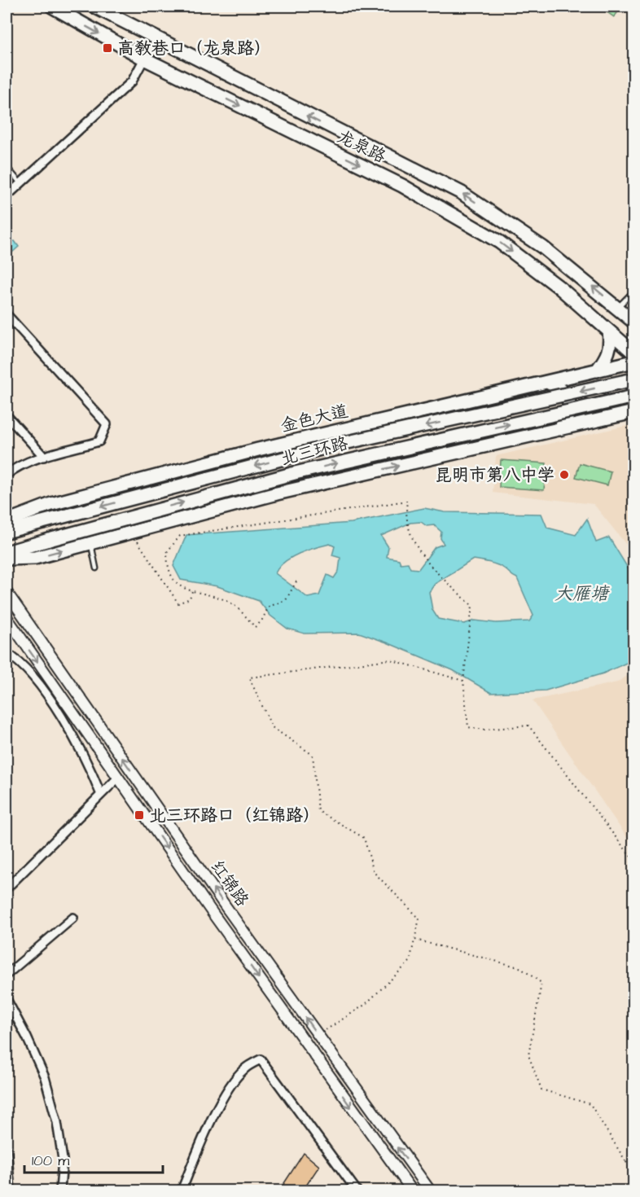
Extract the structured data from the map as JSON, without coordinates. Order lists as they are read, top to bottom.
{
  "streets": {
    "main road": ["龙泉路", "金色大道", "北三环路"],
    "street": ["红锦路"]
  },
  "water": ["大雁塘"],
  "places": {
    "transit": ["高教巷口（龙泉路）", "北三环路口（红锦路）"],
    "other": ["昆明市第八中学"]
  },
  "scale_bar": "100 m"
}
